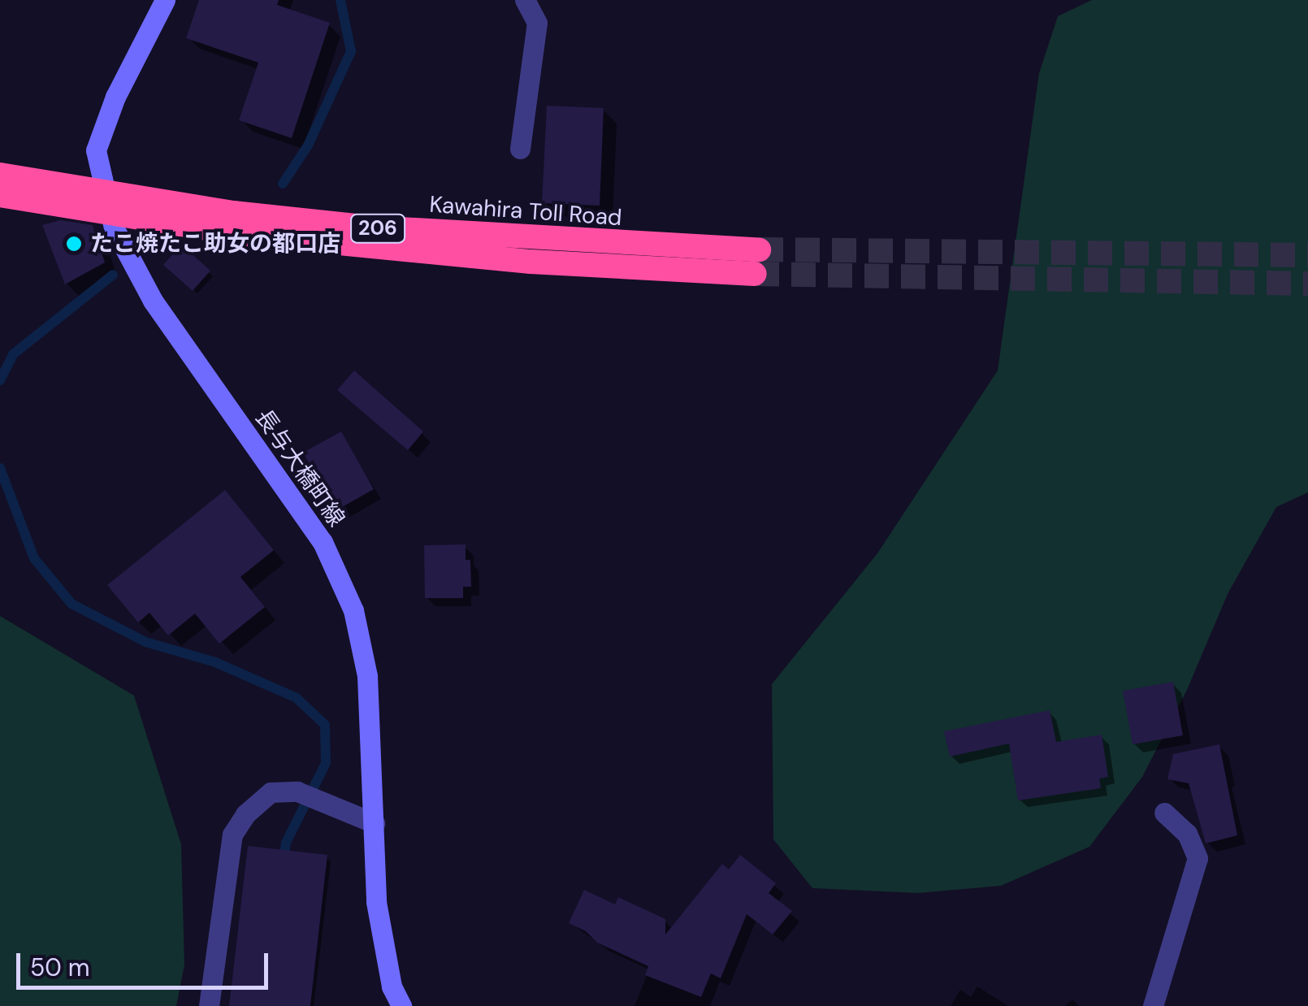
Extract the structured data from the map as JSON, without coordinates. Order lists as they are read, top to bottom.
{
  "streets": {
    "highway": ["Kawahira Toll Road", "206"],
    "main road": ["長与大橋町線"]
  },
  "places": ["たこ焼たこ助女の都口店"],
  "scale_bar": "50 m"
}
